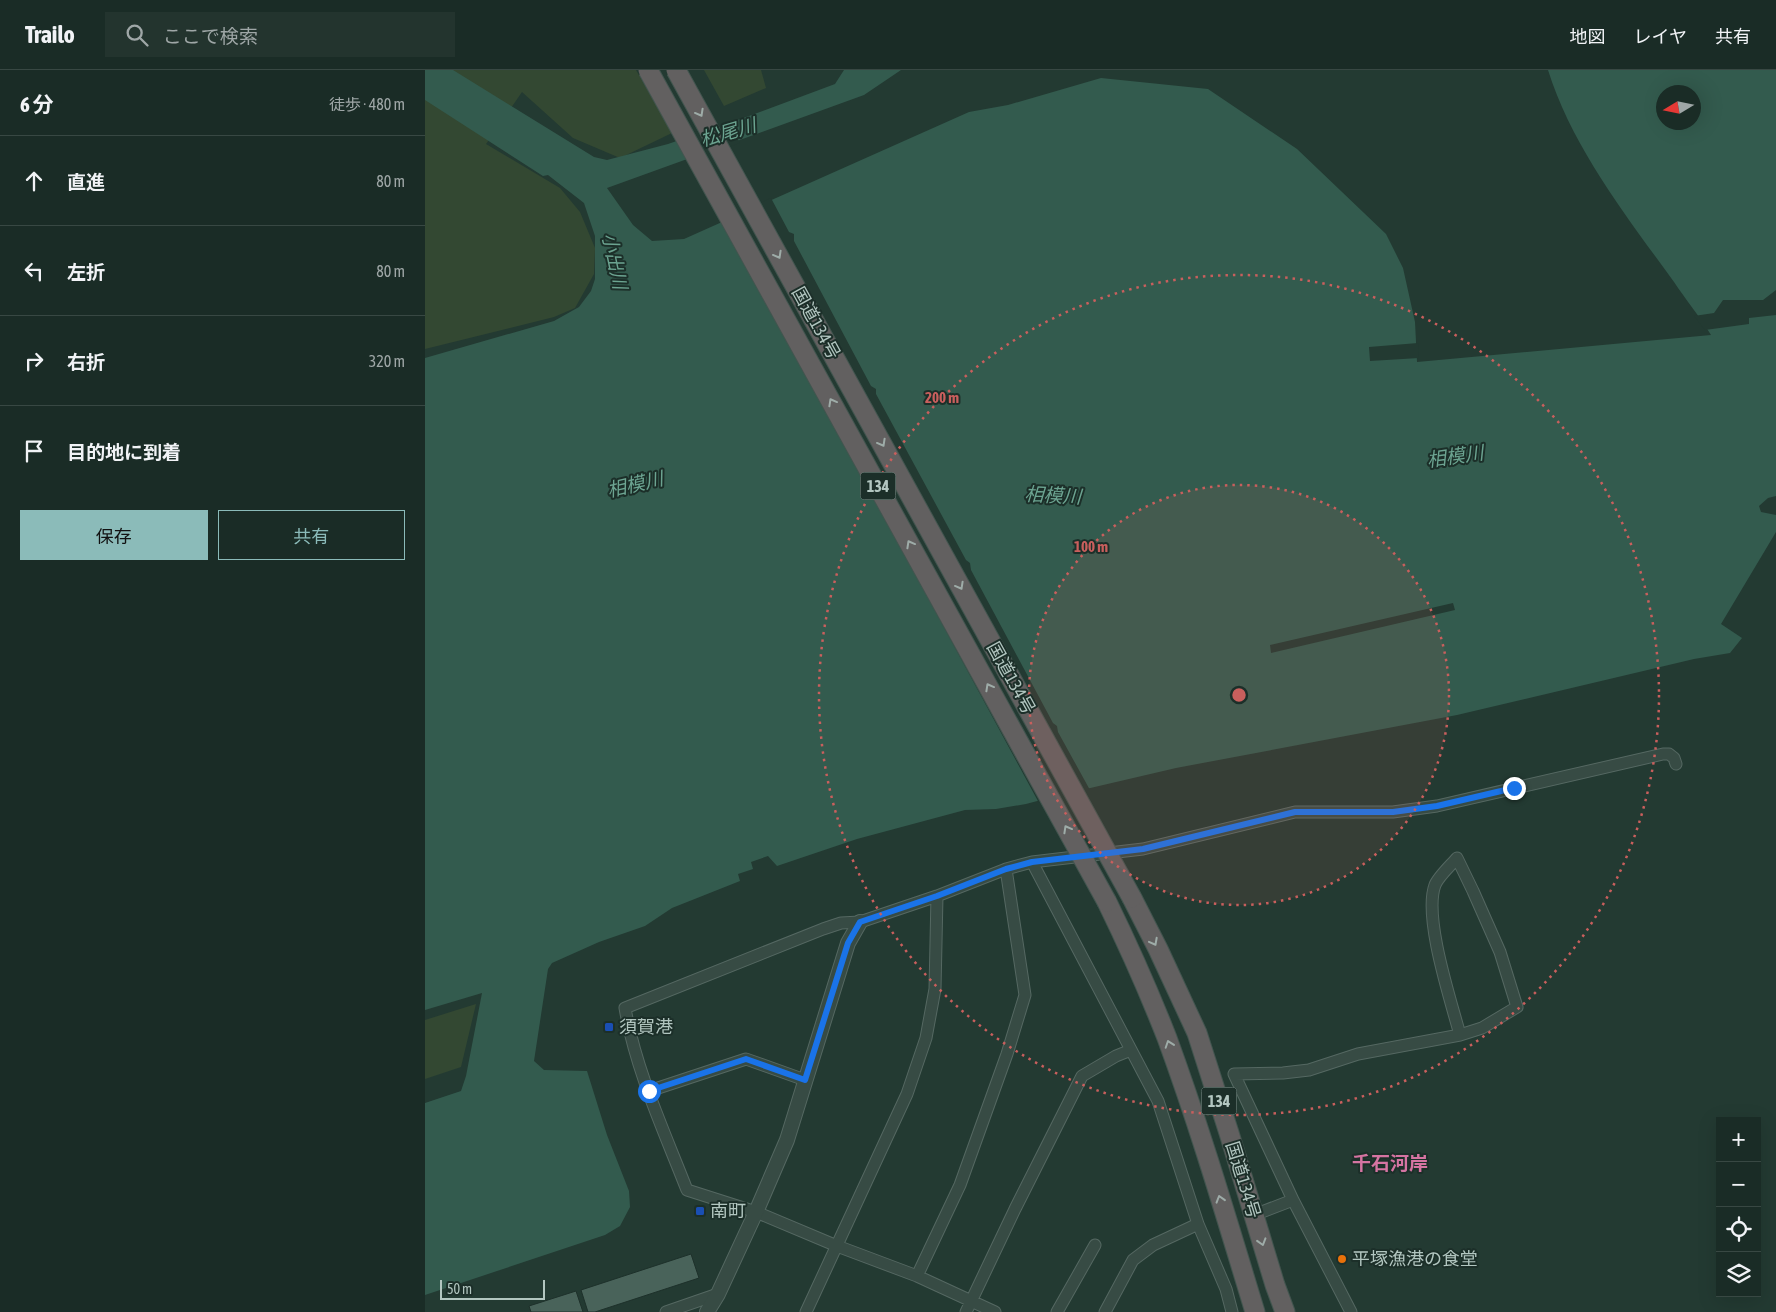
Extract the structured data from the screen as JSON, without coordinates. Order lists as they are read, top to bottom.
{
  "streets": {
    "highway": ["国道134号", "134"]
  },
  "districts": ["千石河岸"],
  "water": ["松尾川", "小出川", "相模川"],
  "places": {
    "transit": ["須賀港", "南町"],
    "other": ["平塚漁港の食堂"]
  },
  "scale_bar": "50 m",
  "north": "left",
  "page": {
    "header": "Trailo",
    "search": "ここで検索",
    "nav": ["地図", "レイヤ", "共有"],
    "heading": ["6 分", "徒歩 · 480 m"],
    "list": [
      ["直進", "80 m"],
      ["左折", "80 m"],
      ["右折", "320 m"],
      "目的地に到着"
    ],
    "buttons": ["保存", "共有"],
    "map_buttons": ["+", "−"],
    "scale": "50 m"
  },
  "rings": ["200 m", "100 m"]
}
